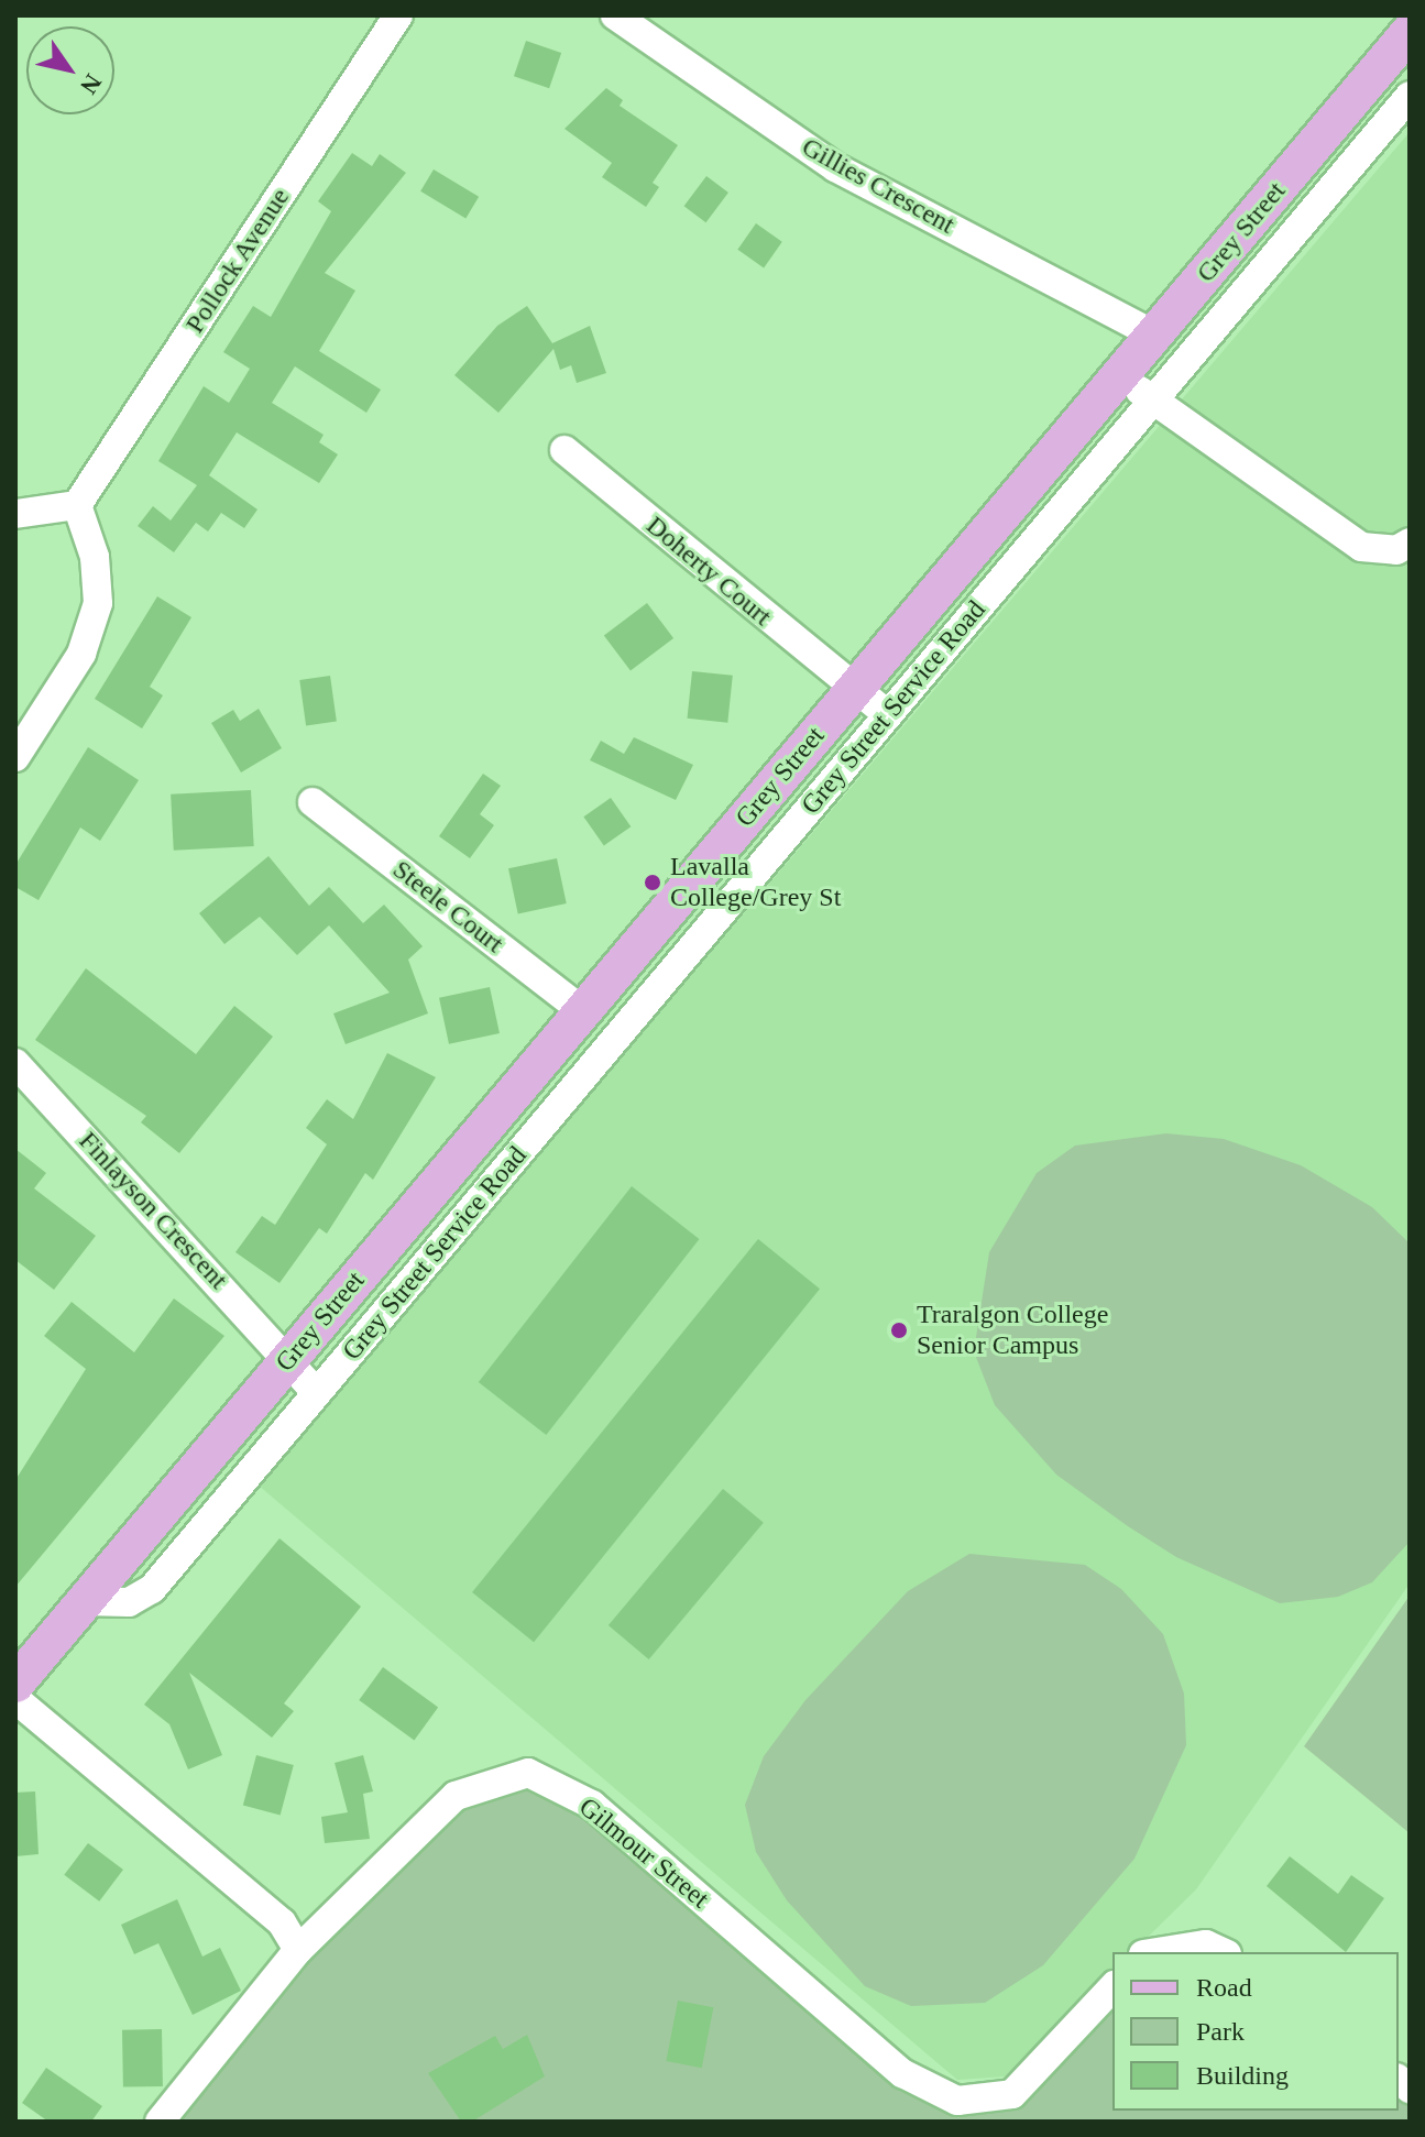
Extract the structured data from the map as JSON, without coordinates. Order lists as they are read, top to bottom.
{
  "streets": {
    "main road": ["Grey Street"],
    "street": [
      "Gillies Crescent",
      "Pollock Avenue",
      "Doherty Court",
      "Grey Street Service Road",
      "Steele Court",
      "Finlayson Crescent",
      "Gilmour Street"
    ]
  },
  "crossings": [
    ["Gillies Crescent", "Grey Street"],
    ["Grey Street", "Doherty Court"],
    ["Grey Street", "Grey Street Service Road"],
    ["Grey Street", "Steele Court"],
    ["Grey Street", "Finlayson Crescent"],
    ["Doherty Court", "Grey Street Service Road"],
    ["Grey Street Service Road", "Finlayson Crescent"]
  ],
  "places": ["Lavalla College/Grey St", "Traralgon College Senior Campus"],
  "legend": ["Road", "Park", "Building"],
  "north": "bottom right"
}
